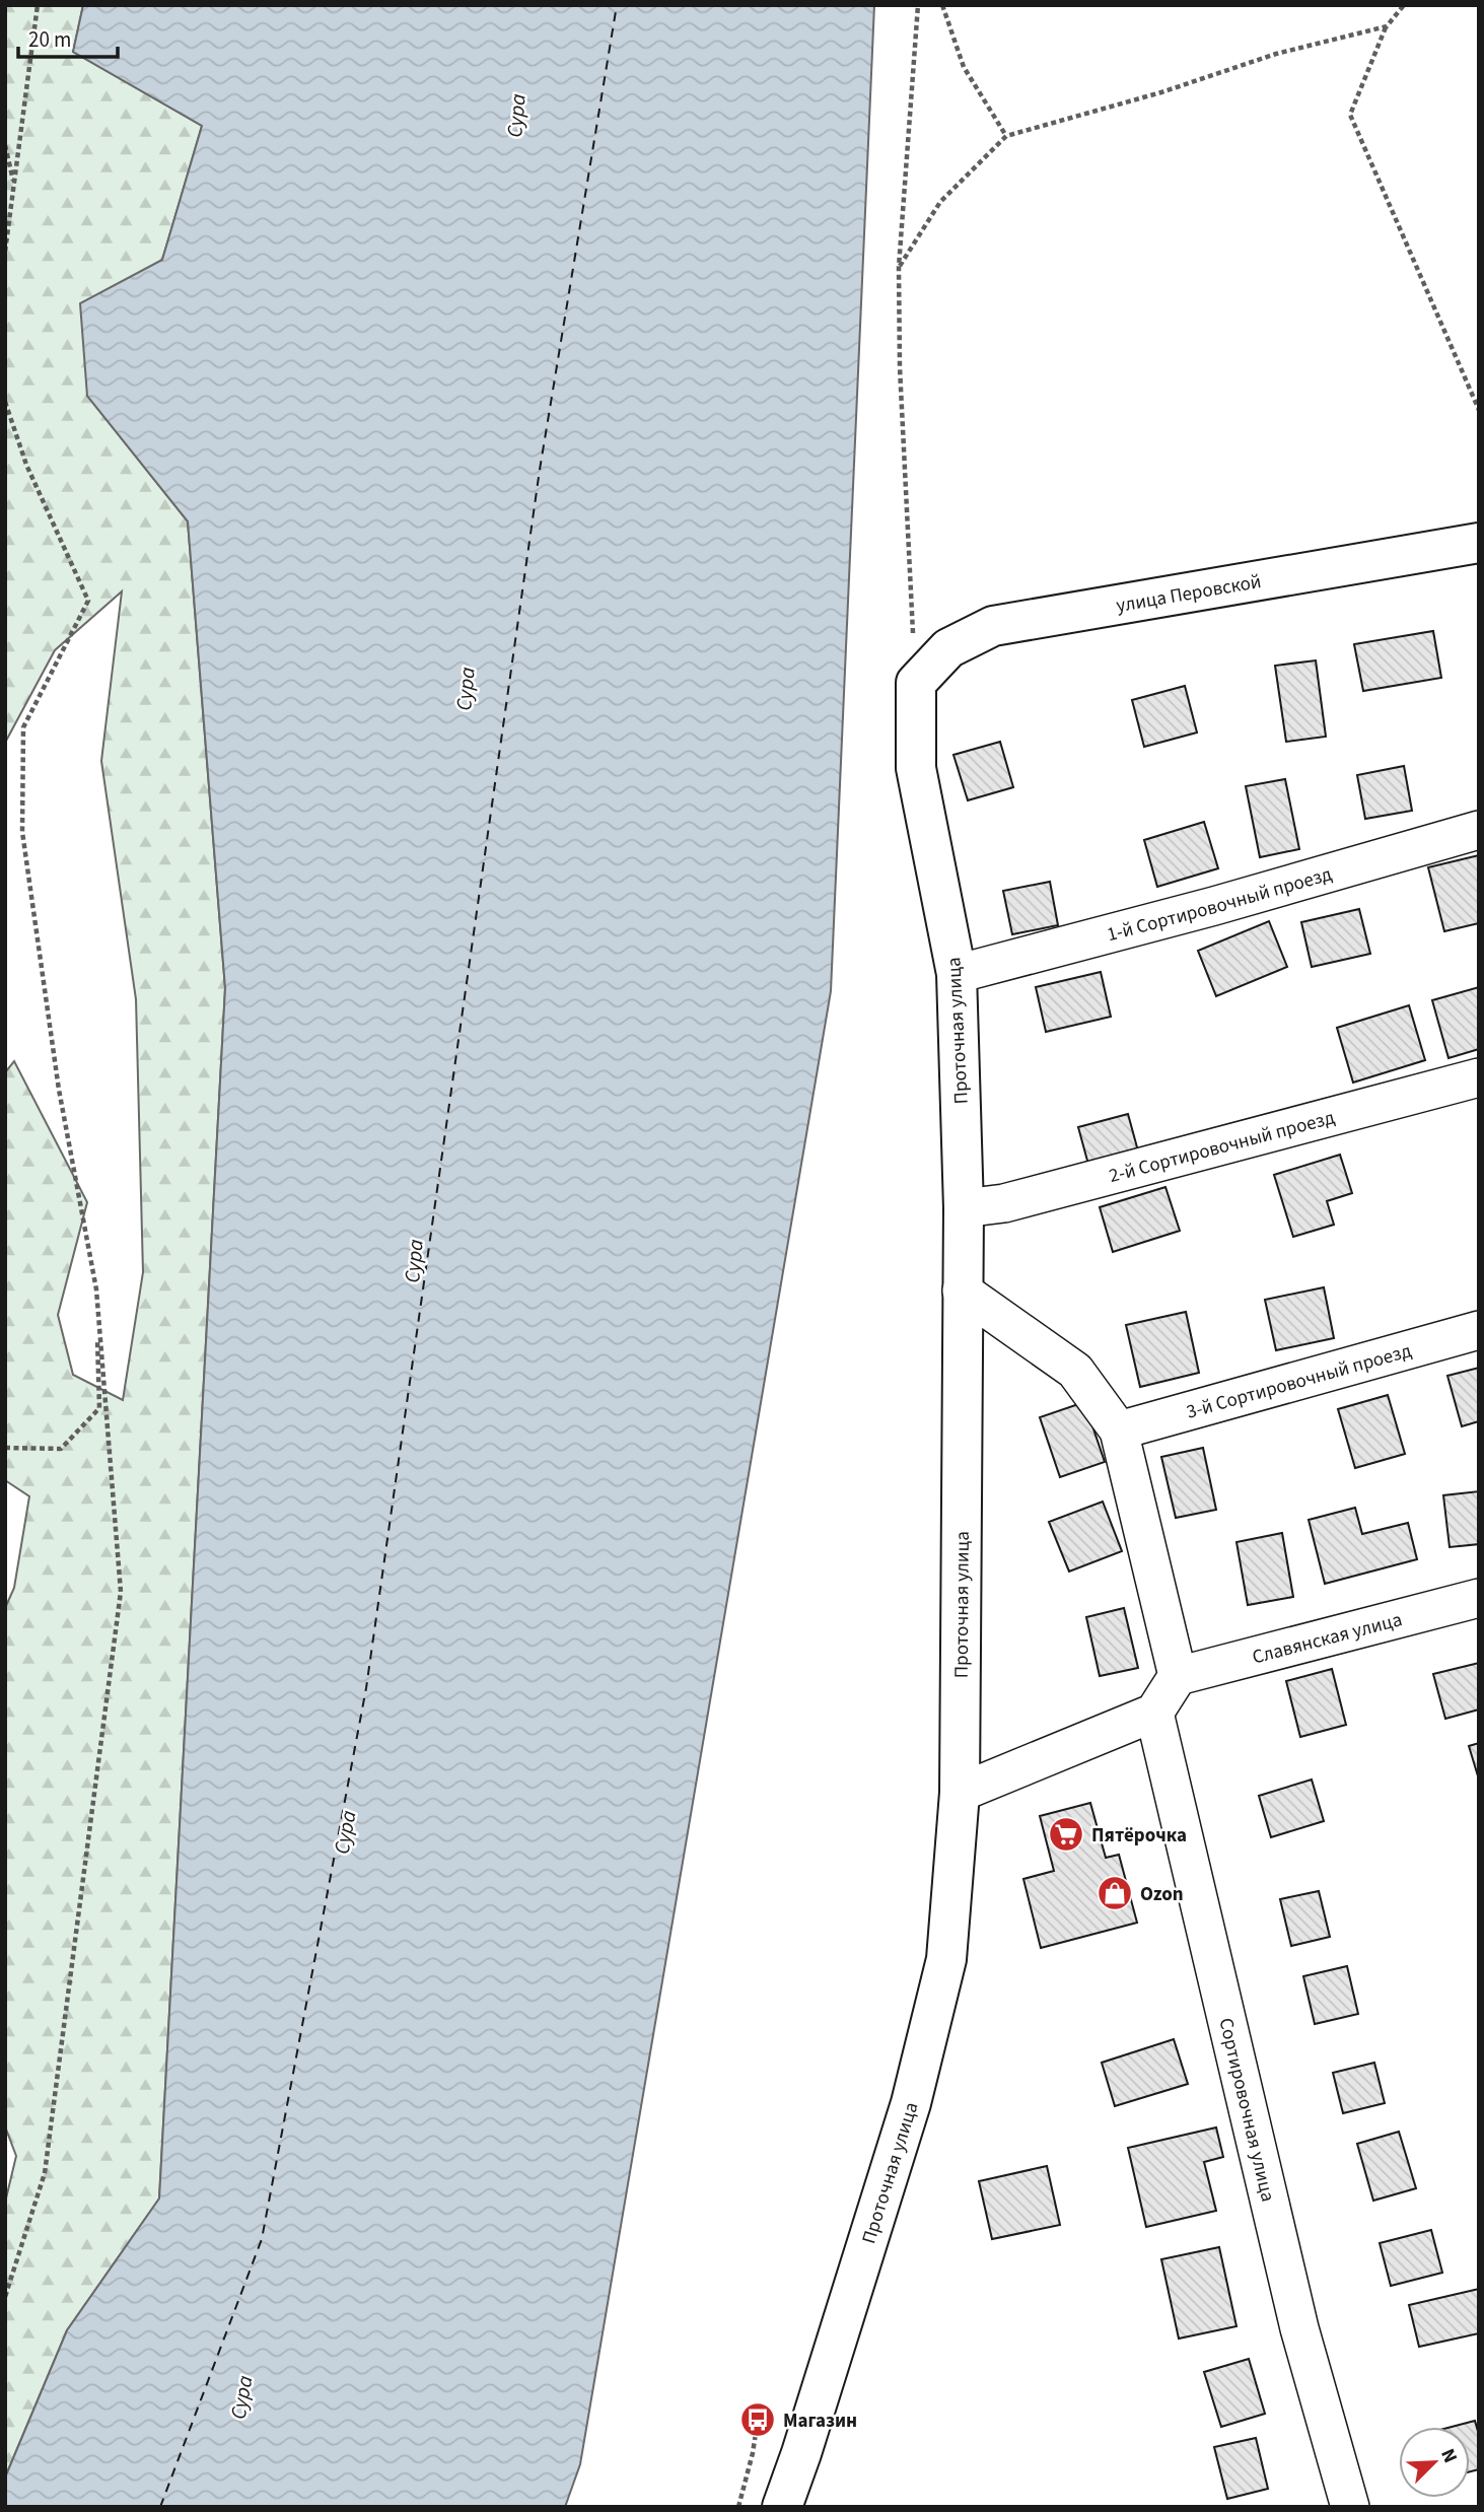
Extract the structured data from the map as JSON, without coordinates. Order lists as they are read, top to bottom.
{
  "streets": {
    "main road": ["улица Перовской", "Проточная улица"],
    "street": [
      "1-й Сортировочный проезд",
      "2-й Сортировочный проезд",
      "3-й Сортировочный проезд",
      "Славянская улица",
      "Сортировочная улица"
    ]
  },
  "crossings": [
    ["улица Перовской", "Проточная улица"],
    ["1-й Сортировочный проезд", "Проточная улица"],
    ["Проточная улица", "2-й Сортировочный проезд"]
  ],
  "water": ["Сура"],
  "places": {
    "supermarket": ["Пятёрочка"],
    "shop": ["Ozon"],
    "bus stop": ["Магазин"]
  },
  "scale_bar": "20 m",
  "north": "top right"
}
